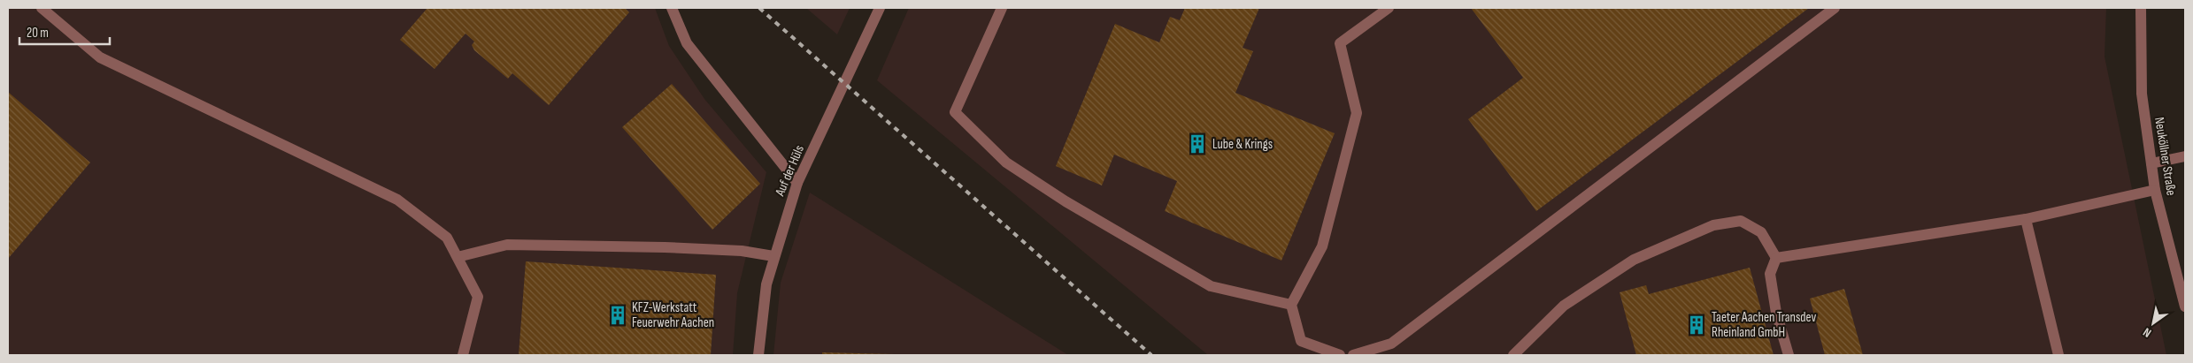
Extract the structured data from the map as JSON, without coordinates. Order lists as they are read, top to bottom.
{
  "streets": {
    "street": ["Neuköllner Straße", "Auf der Hüls"]
  },
  "places": {
    "building": ["Lube & Krings", "KFZ-Werkstatt Feuerwehr Aachen", "Taeter Aachen Transdev Rheinland GmbH"]
  },
  "scale_bar": "20 m",
  "north": "bottom left"
}
